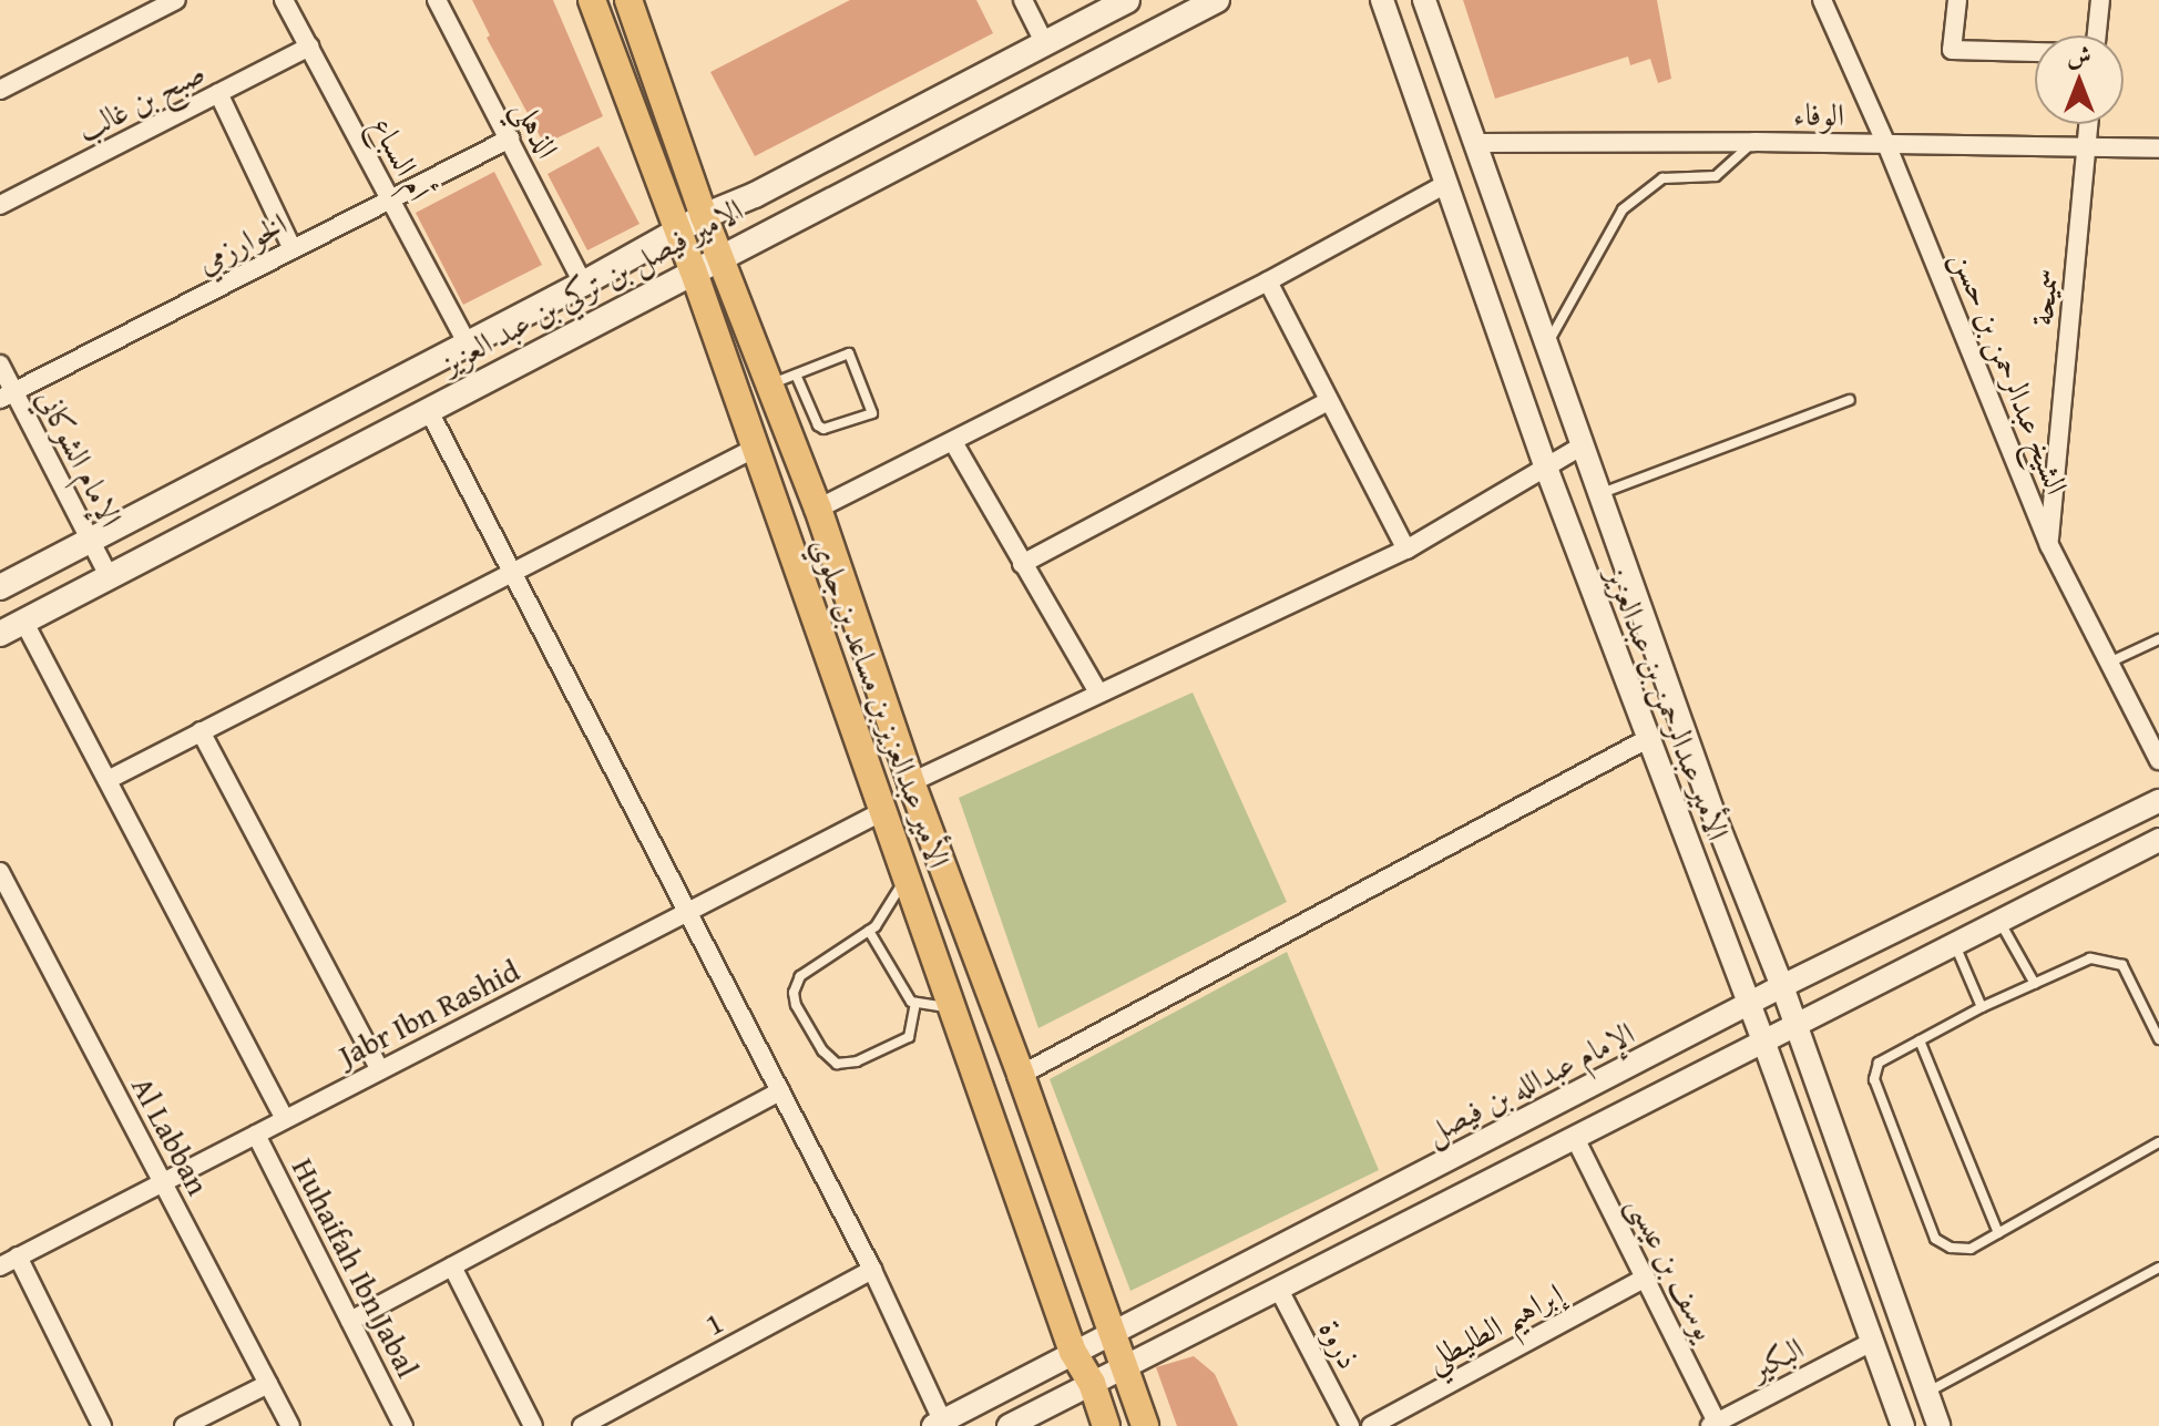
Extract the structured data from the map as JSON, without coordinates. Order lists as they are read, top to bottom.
{
  "streets": {
    "main road": ["الامير فيصل بن تركي بن عبد العزيز", "الأمير عبدالعزيز بن مساعد بن جلوي"],
    "street": [
      "صبح بن غالب",
      "الوفاء",
      "الذهلي",
      "أم السباع",
      "الخوارزمي",
      "سميحة",
      "الشيخ عبدالرحمن بن حسن",
      "الإمام الشوكاني",
      "الأمير عبدالرحمن بن عبدالعزيز",
      "Jabr Ibn Rashid",
      "الإمام عبدالله بن فيصل",
      "Al Labban",
      "Huhaifah Ibn Jabal",
      "يوسف بن عيسى",
      "1",
      "إبراهيم الطليطلي",
      "ذروة",
      "البكير"
    ]
  },
  "crossings": [
    ["صبح بن غالب", "أم السباع"],
    ["الوفاء", "سميحة"],
    ["الوفاء", "الشيخ عبدالرحمن بن حسن"],
    ["الوفاء", "الأمير عبدالرحمن بن عبدالعزيز"],
    ["الذهلي", "الخوارزمي"],
    ["الذهلي", "الامير فيصل بن تركي بن عبد العزيز"],
    ["أم السباع", "الخوارزمي"],
    ["أم السباع", "الامير فيصل بن تركي بن عبد العزيز"],
    ["الخوارزمي", "الإمام الشوكاني"],
    ["الامير فيصل بن تركي بن عبد العزيز", "الإمام الشوكاني"],
    ["الامير فيصل بن تركي بن عبد العزيز", "الأمير عبدالعزيز بن مساعد بن جلوي"],
    ["سميحة", "الشيخ عبدالرحمن بن حسن"],
    ["الأمير عبدالعزيز بن مساعد بن جلوي", "Jabr Ibn Rashid"],
    ["الأمير عبدالعزيز بن مساعد بن جلوي", "الإمام عبدالله بن فيصل"],
    ["الأمير عبدالرحمن بن عبدالعزيز", "الإمام عبدالله بن فيصل"],
    ["الأمير عبدالرحمن بن عبدالعزيز", "البكير"],
    ["Jabr Ibn Rashid", "Al Labban"],
    ["Jabr Ibn Rashid", "Huhaifah Ibn Jabal"],
    ["يوسف بن عيسى", "إبراهيم الطليطلي"],
    ["يوسف بن عيسى", "البكير"]
  ],
  "north": "top"
}
